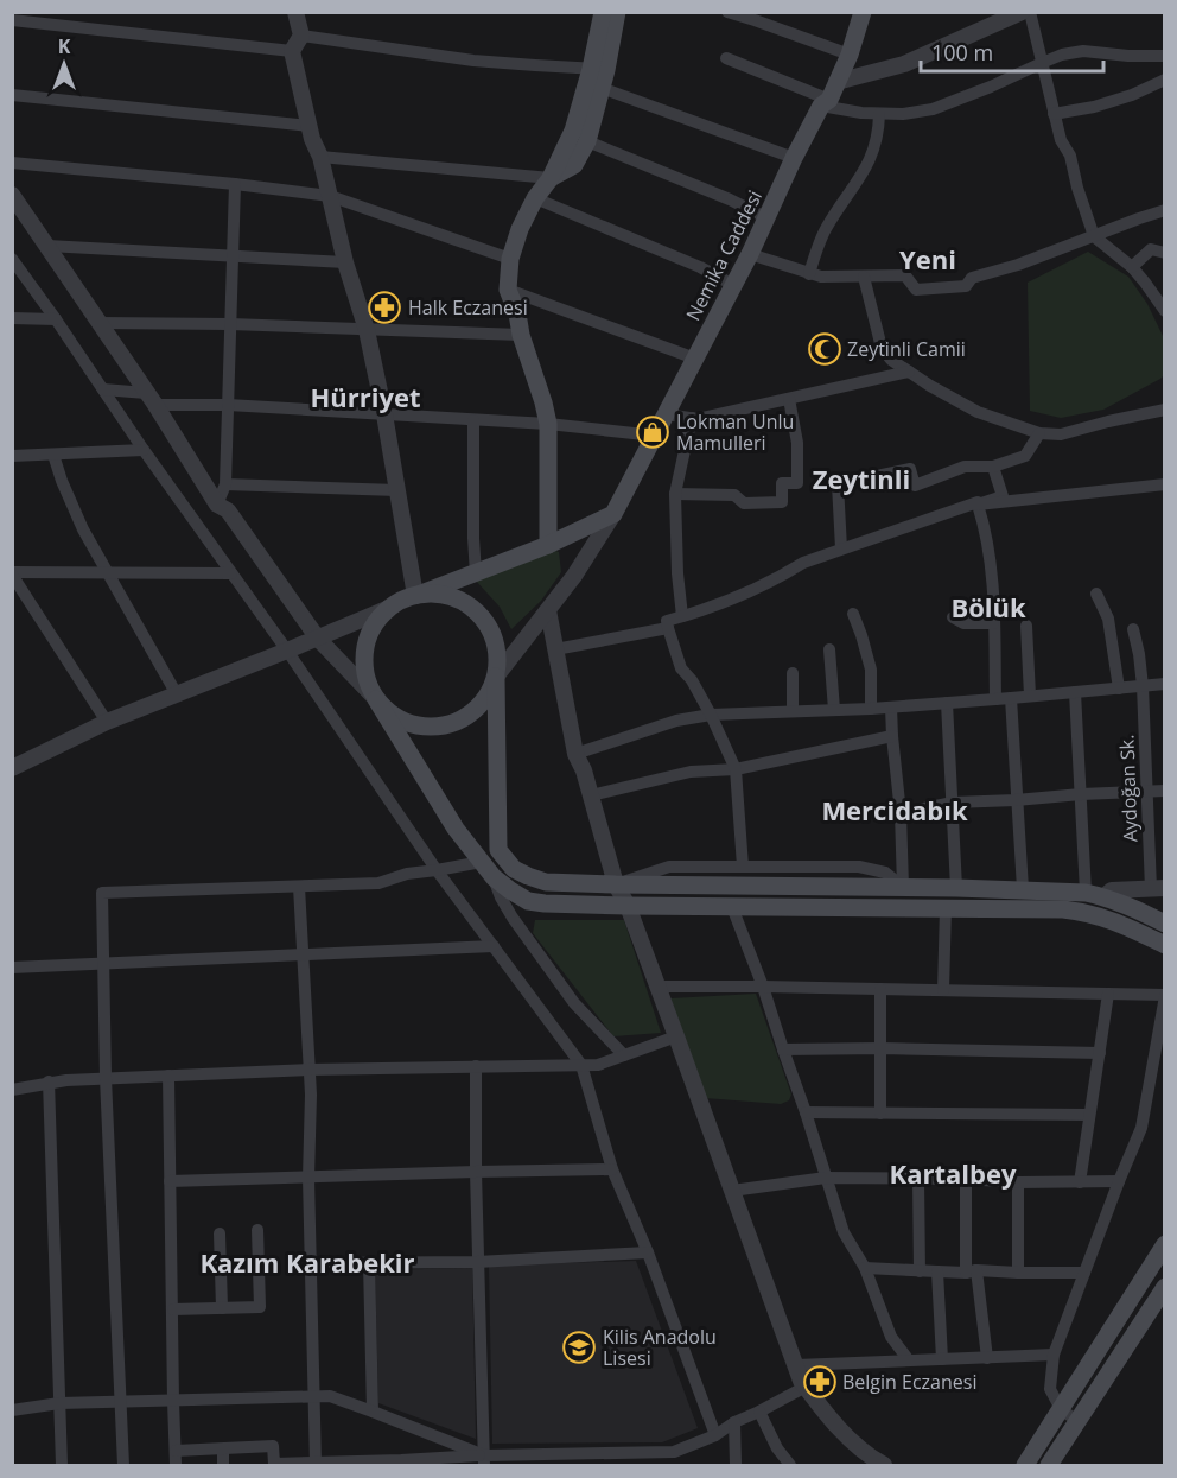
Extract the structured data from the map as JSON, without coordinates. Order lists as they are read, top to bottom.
{
  "streets": {
    "main road": ["Nemika Caddesi"],
    "street": ["Aydoğan Sk."]
  },
  "districts": [
    "Yeni",
    "Hürriyet",
    "Zeytinli",
    "Bölük",
    "Mercidabık",
    "Kartalbey",
    "Kazım Karabekir"
  ],
  "places": {
    "pharmacy": ["Halk Eczanesi", "Belgin Eczanesi"],
    "mosque": ["Zeytinli Camii"],
    "shop": ["Lokman Unlu Mamulleri"],
    "school or university": ["Kilis Anadolu Lisesi"]
  },
  "scale_bar": "100 m",
  "north": "top"
}
